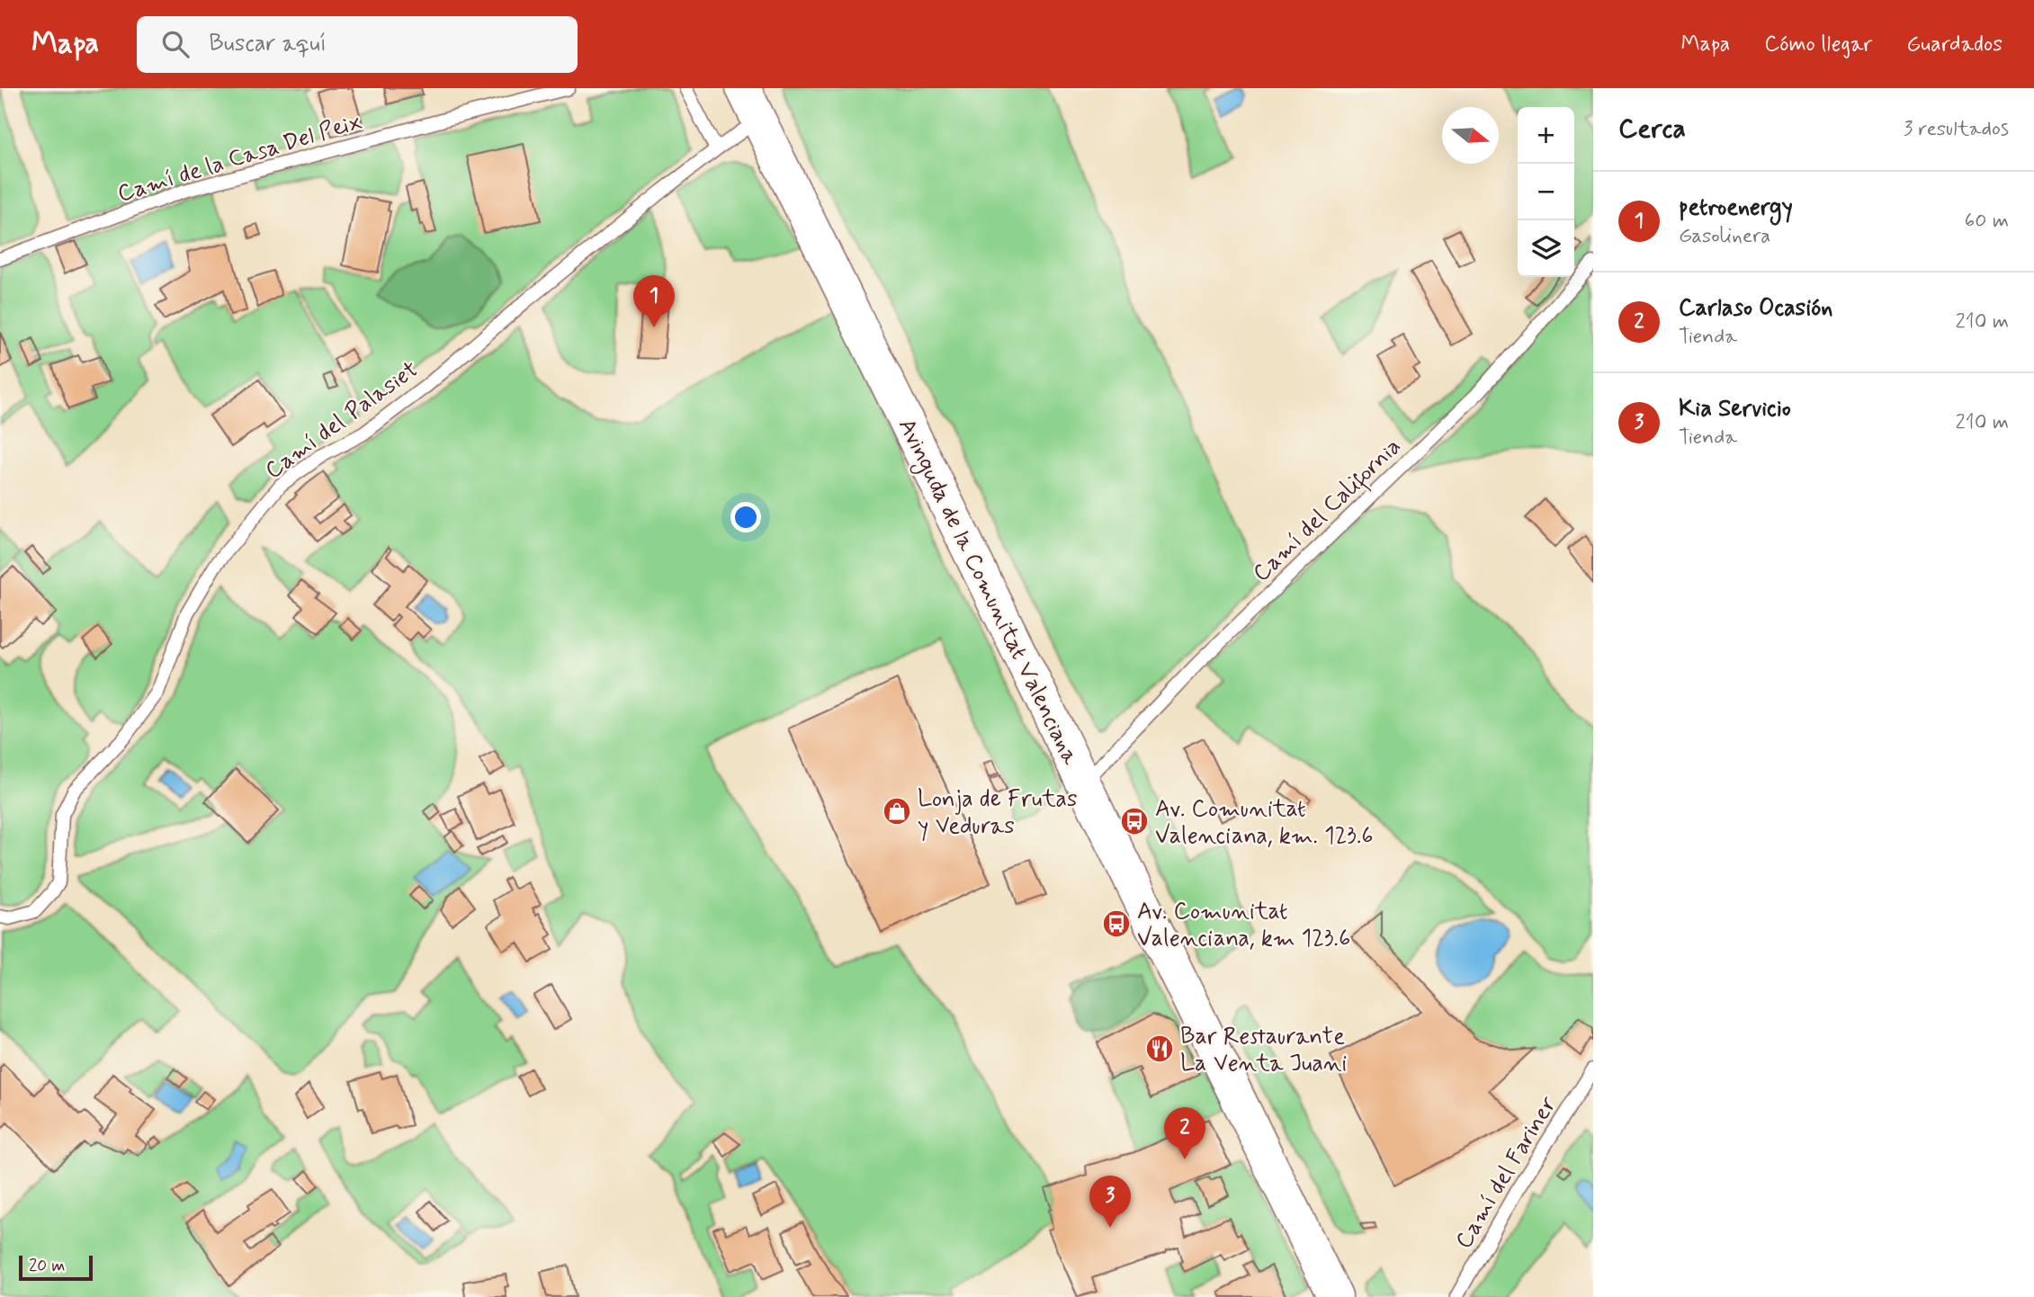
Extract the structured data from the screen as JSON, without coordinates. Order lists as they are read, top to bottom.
{
  "streets": {
    "main road": ["Avinguda de la Comunitat Valenciana"],
    "lane": [
      "Camí de la Casa Del Peix",
      "Camí del Palasiet",
      "Camí del California",
      "Camí del Fariner"
    ]
  },
  "crossings": [
    ["Camí del Palasiet", "Avinguda de la Comunitat Valenciana"],
    ["Camí del California", "Avinguda de la Comunitat Valenciana"]
  ],
  "places": {
    "shop": ["Lonja de Frutas y Veduras"],
    "bus stop": ["Av. Comunitat Valenciana, km. 123.6", "Av. Comunitat Valenciana, km 123.6"],
    "restaurant": ["Bar Restaurante La Venta Juani"]
  },
  "scale_bar": "20 m",
  "north": "right",
  "page": {
    "header": "Mapa",
    "search": "Buscar aquí",
    "nav": ["Mapa", "Cómo llegar", "Guardados"],
    "heading": ["Cerca", "3 resultados"],
    "map_buttons": ["+", "−"],
    "list": [
      {
        "mark": "1",
        "name": "petroenergy",
        "note": "Gasolinera",
        "value": "60 m"
      },
      {
        "mark": "2",
        "name": "Carlaso Ocasión",
        "note": "Tienda",
        "value": "210 m"
      },
      {
        "mark": "3",
        "name": "Kia Servicio",
        "note": "Tienda",
        "value": "210 m"
      }
    ],
    "pins": ["1", "2", "3"],
    "scale": "20 m"
  }
}
